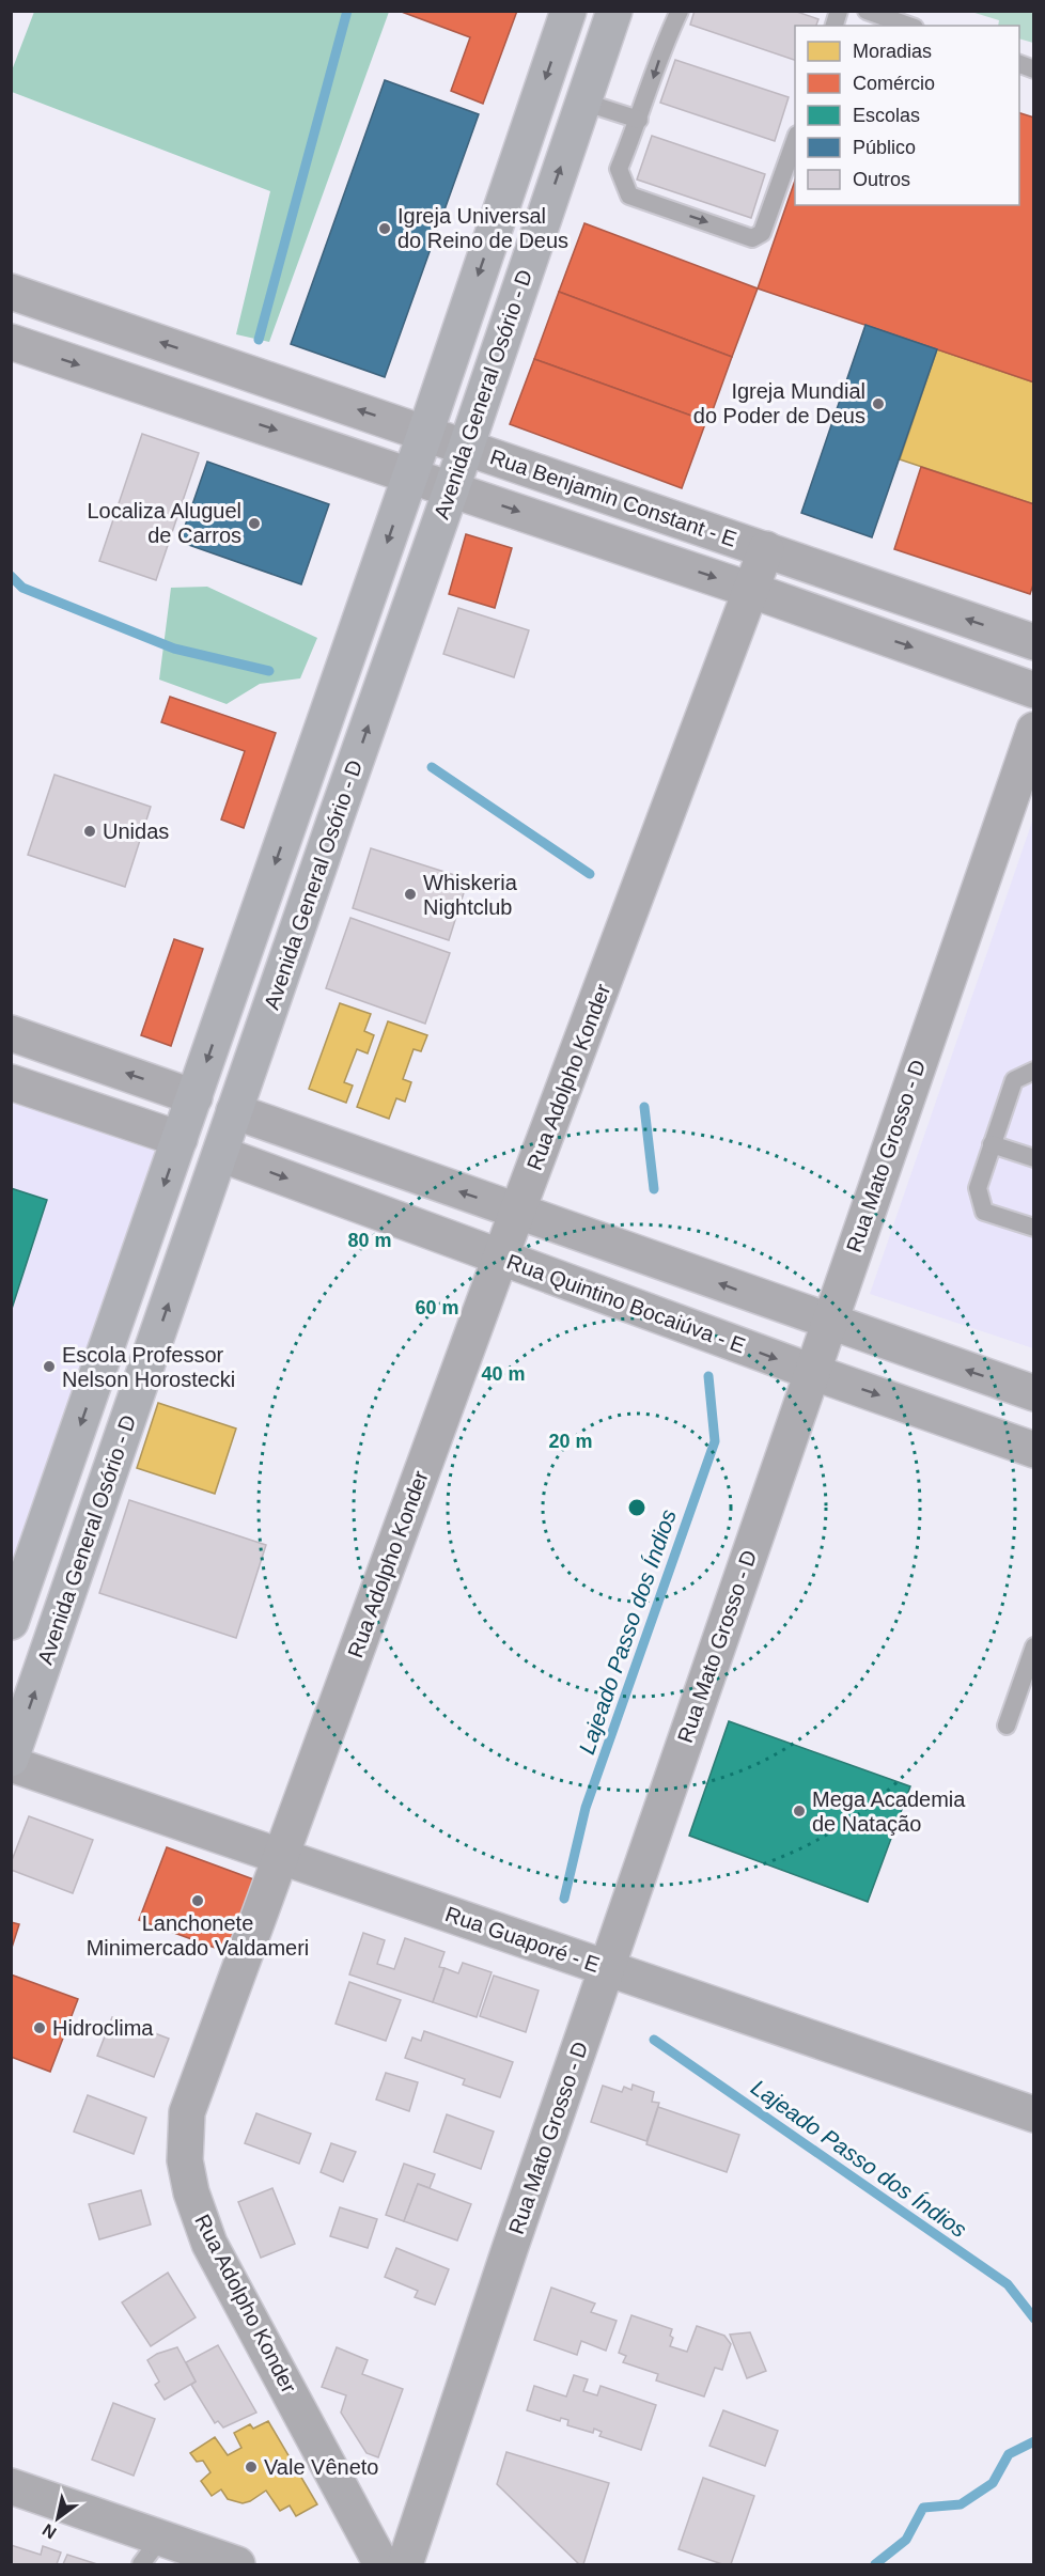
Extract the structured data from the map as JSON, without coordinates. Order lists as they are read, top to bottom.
{
  "streets": {
    "main road": ["Avenida General Osório - D"],
    "street": [
      "Rua Benjamin Constant - E",
      "Rua Adolpho Konder",
      "Rua Mato Grosso - D",
      "Rua Quintino Bocaiúva - E",
      "Rua Guaporé - E"
    ]
  },
  "crossings": [
    ["Avenida General Osório - D", "Rua Benjamin Constant - E"],
    ["Avenida General Osório - D", "Rua Quintino Bocaiúva - E"],
    ["Avenida General Osório - D", "Rua Guaporé - E"],
    ["Rua Benjamin Constant - E", "Rua Adolpho Konder"],
    ["Rua Adolpho Konder", "Rua Quintino Bocaiúva - E"],
    ["Rua Adolpho Konder", "Rua Guaporé - E"],
    ["Rua Mato Grosso - D", "Rua Quintino Bocaiúva - E"],
    ["Rua Mato Grosso - D", "Rua Guaporé - E"]
  ],
  "water": ["Lajeado Passo dos Índios"],
  "places": [
    "Igreja Universal do Reino de Deus",
    "Igreja Mundial do Poder de Deus",
    "Localiza Aluguel de Carros",
    "Unidas",
    "Whiskeria Nightclub",
    "Escola Professor Nelson Horostecki",
    "Mega Academia de Natação",
    "Lanchonete Minimercado Valdameri",
    "Hidroclima",
    "Vale Vêneto"
  ],
  "legend": [
    "Moradias",
    "Comércio",
    "Escolas",
    "Público",
    "Outros"
  ],
  "north": "bottom left",
  "rings": [
    "80 m",
    "60 m",
    "40 m",
    "20 m"
  ]
}
